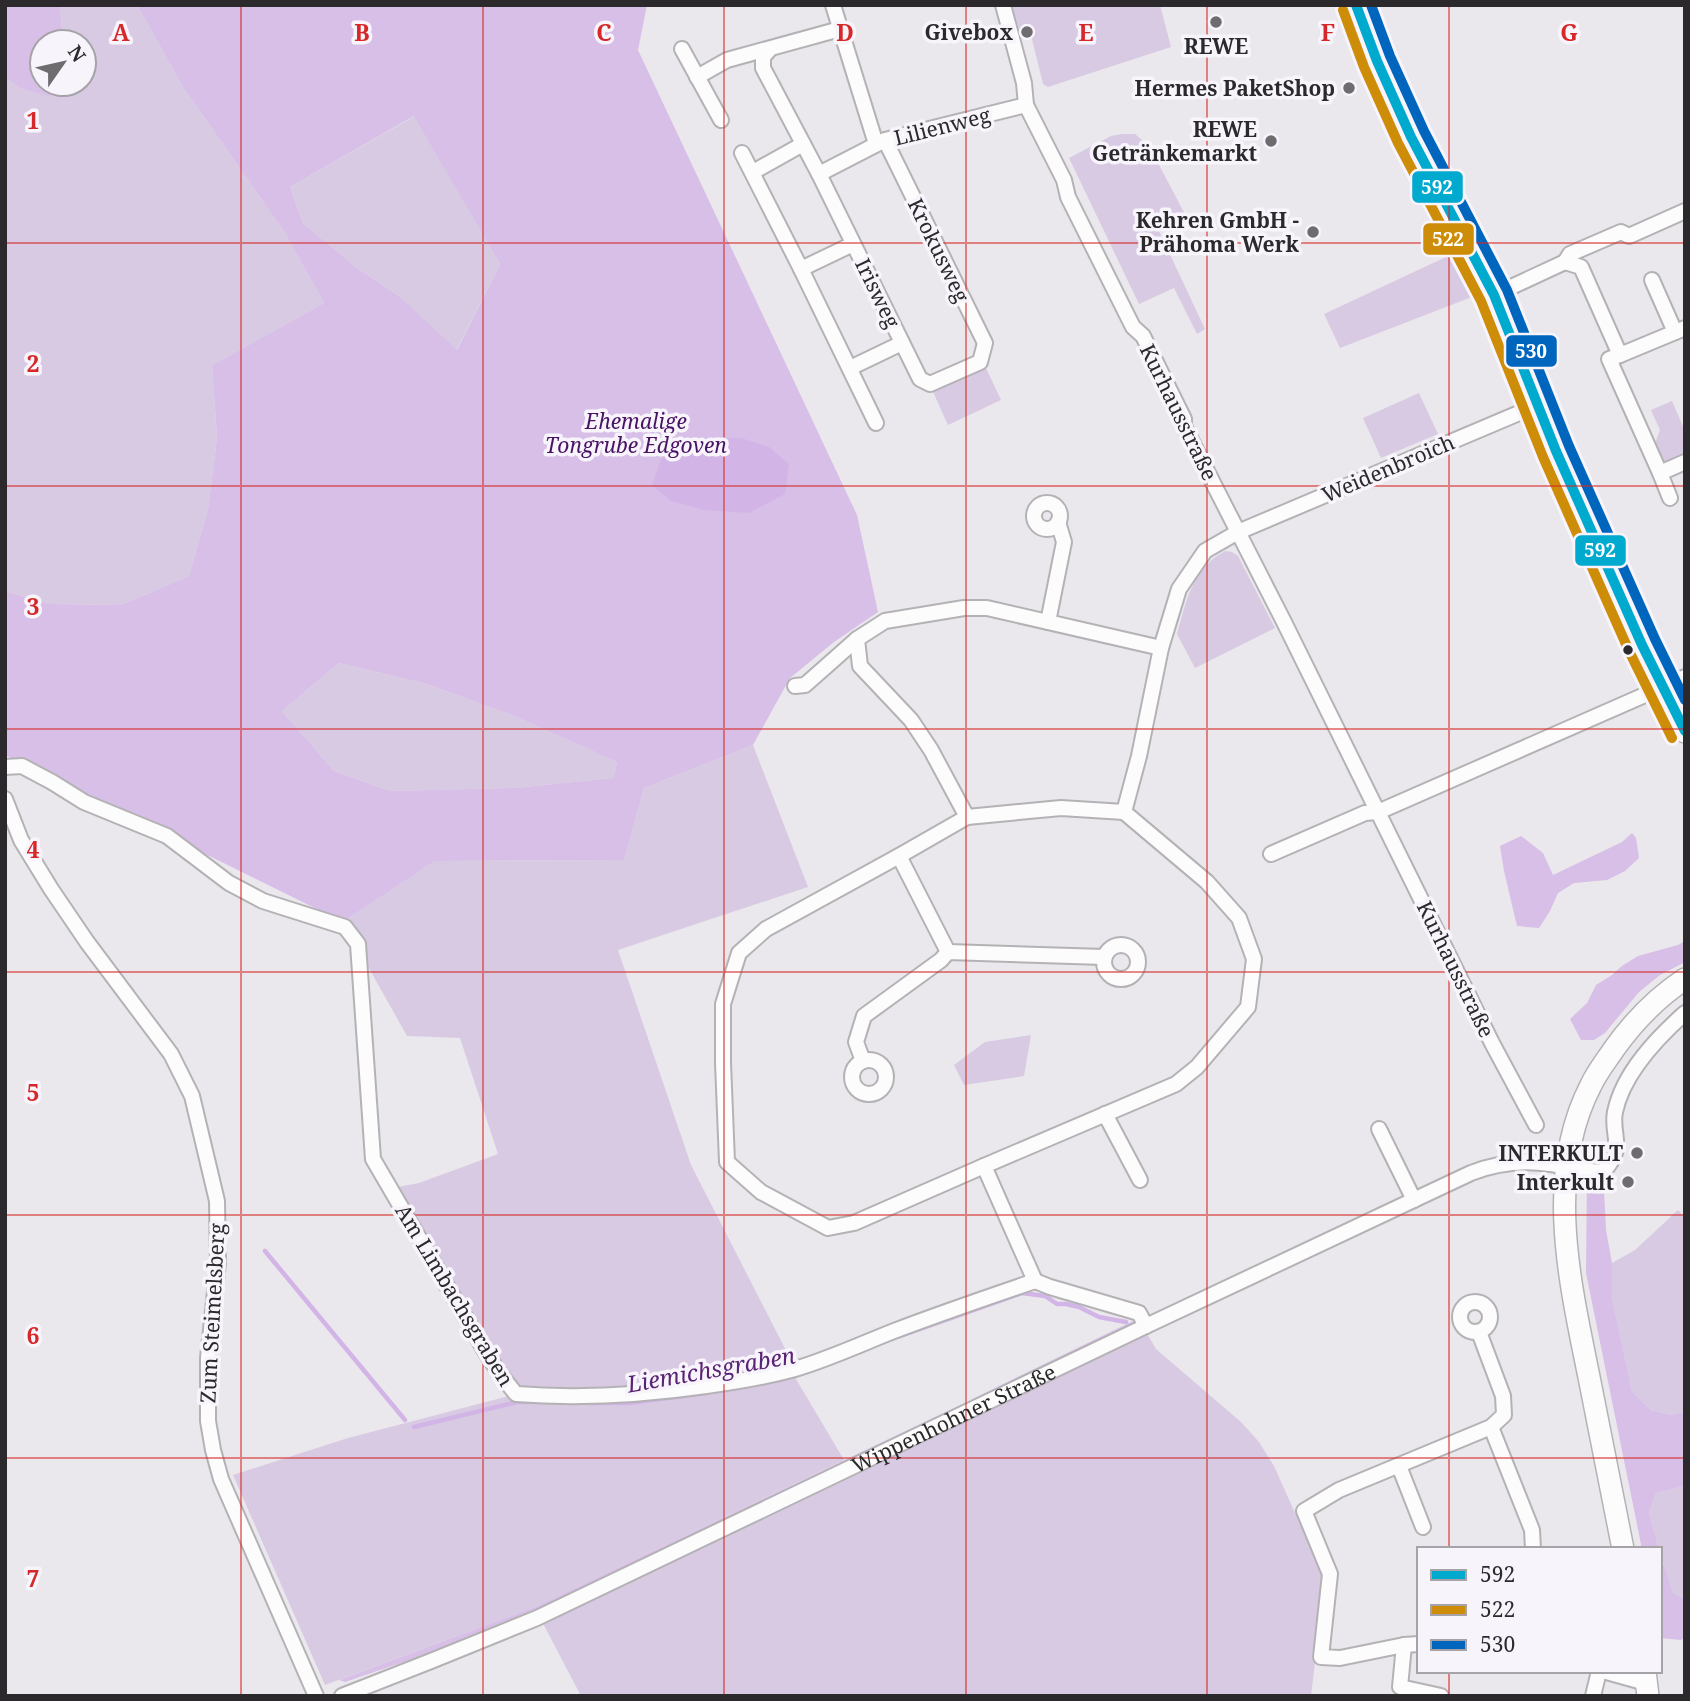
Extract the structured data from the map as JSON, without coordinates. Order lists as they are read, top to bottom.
{
  "streets": {
    "street": [
      "Lilienweg",
      "Krokusweg",
      "Irisweg",
      "Kurhausstraße",
      "Weidenbroich",
      "Am Limbachsgraben",
      "Zum Steimelsberg",
      "Wippenhohner Straße"
    ]
  },
  "crossings": [
    ["Lilienweg", "Krokusweg"],
    ["Lilienweg", "Kurhausstraße"],
    ["Krokusweg", "Irisweg"],
    ["Kurhausstraße", "Weidenbroich"]
  ],
  "water": ["Liemichsgraben"],
  "parks": ["Ehemalige Tongrube Edgoven"],
  "places": [
    "REWE",
    "Givebox",
    "Hermes PaketShop",
    "REWE Getränkemarkt",
    "Kehren GmbH - Prähoma Werk",
    "INTERKULT",
    "Interkult"
  ],
  "lines": ["transit line 592", "transit line 530", "transit line 522"],
  "legend": ["592", "522", "530"],
  "north": "top right",
  "grid": {
    "columns": [
      "A",
      "B",
      "C",
      "D",
      "E",
      "F",
      "G"
    ],
    "rows": [
      "1",
      "2",
      "3",
      "4",
      "5",
      "6",
      "7"
    ]
  }
}
